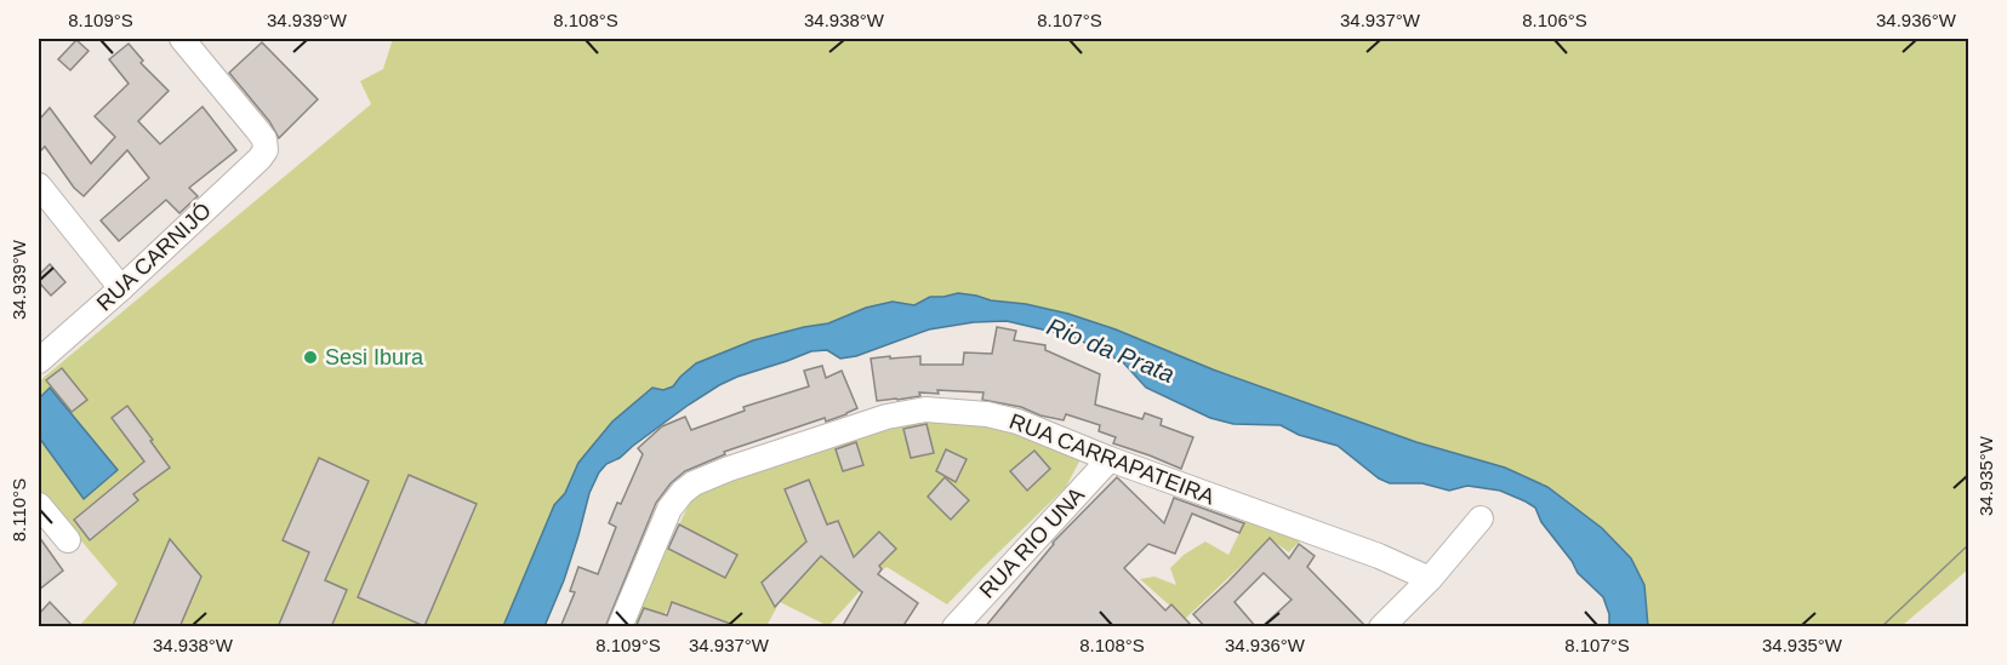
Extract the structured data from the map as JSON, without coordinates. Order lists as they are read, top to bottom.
{
  "streets": {
    "street": ["RUA CARNIJÓ", "RUA CARRAPATEIRA", "RUA RIO UNA"]
  },
  "crossings": [
    ["RUA CARRAPATEIRA", "RUA RIO UNA"]
  ],
  "water": ["Rio da Prata"],
  "places": ["Sesi Ibura"],
  "coordinates": [
    "8.109°S",
    "34.939°W",
    "8.108°S",
    "34.938°W",
    "8.107°S",
    "34.937°W",
    "8.106°S",
    "34.936°W",
    "34.935°W",
    "8.110°S"
  ]
}
